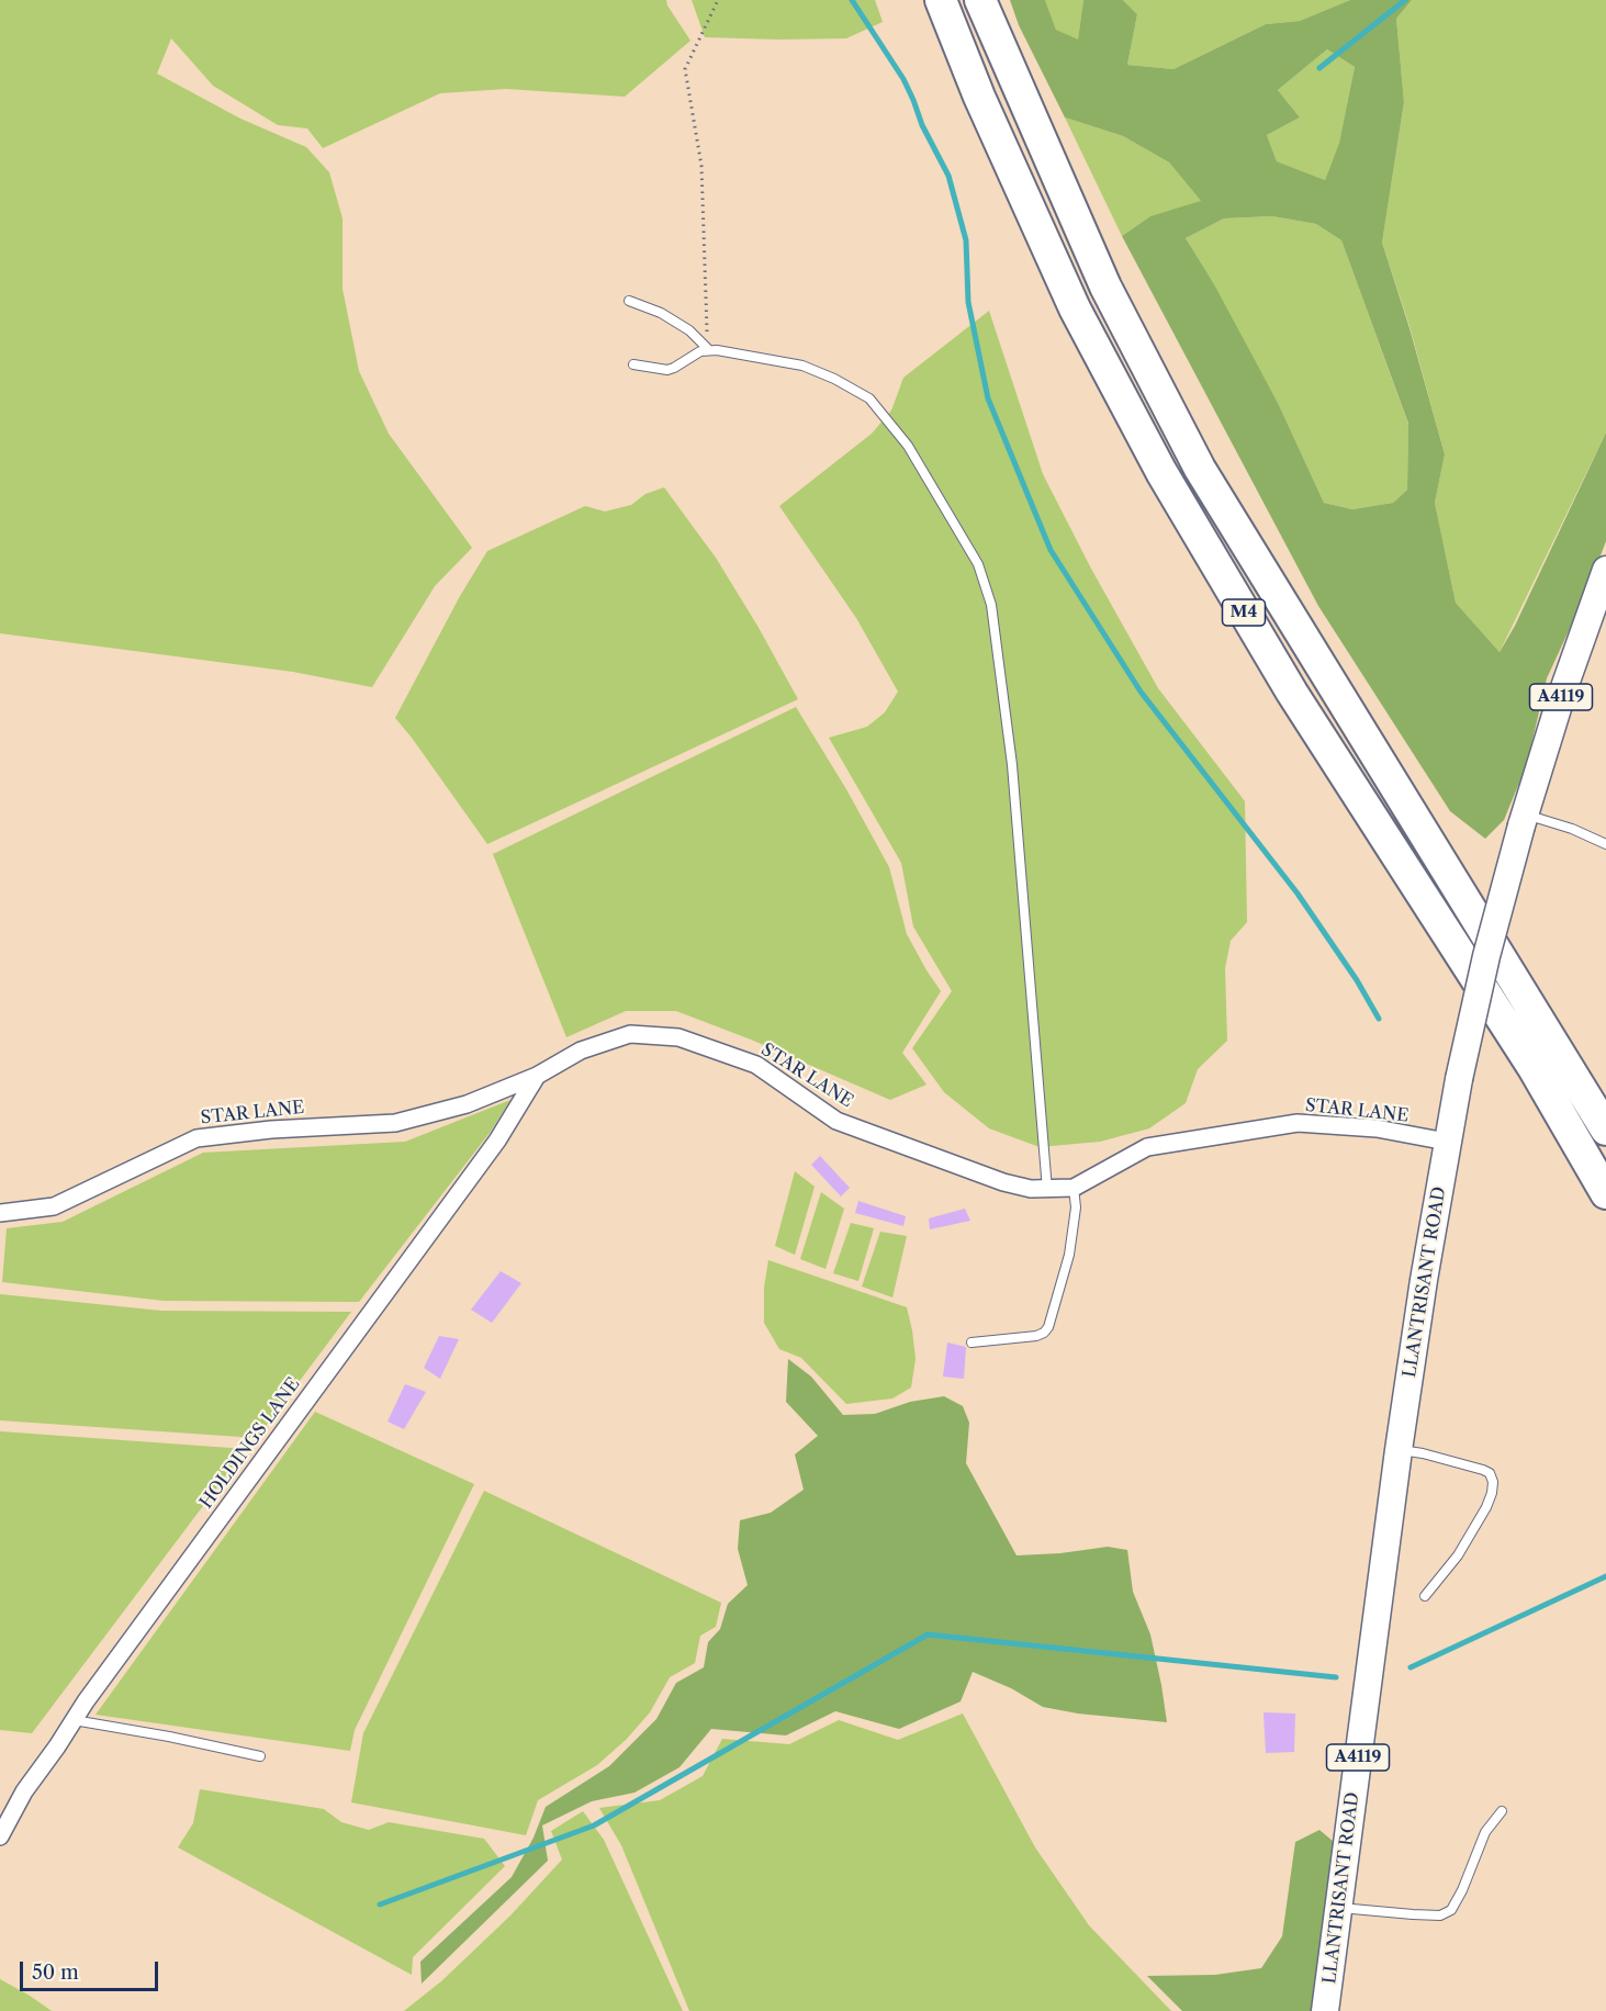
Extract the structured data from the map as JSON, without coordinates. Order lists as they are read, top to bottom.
{
  "streets": {
    "highway": ["M4"],
    "main road": ["A4119", "LLANTRISANT ROAD"],
    "street": ["STAR LANE", "HOLDINGS LANE"]
  },
  "crossings": [
    ["STAR LANE", "LLANTRISANT ROAD"],
    ["STAR LANE", "HOLDINGS LANE"]
  ],
  "scale_bar": "50 m"
}
